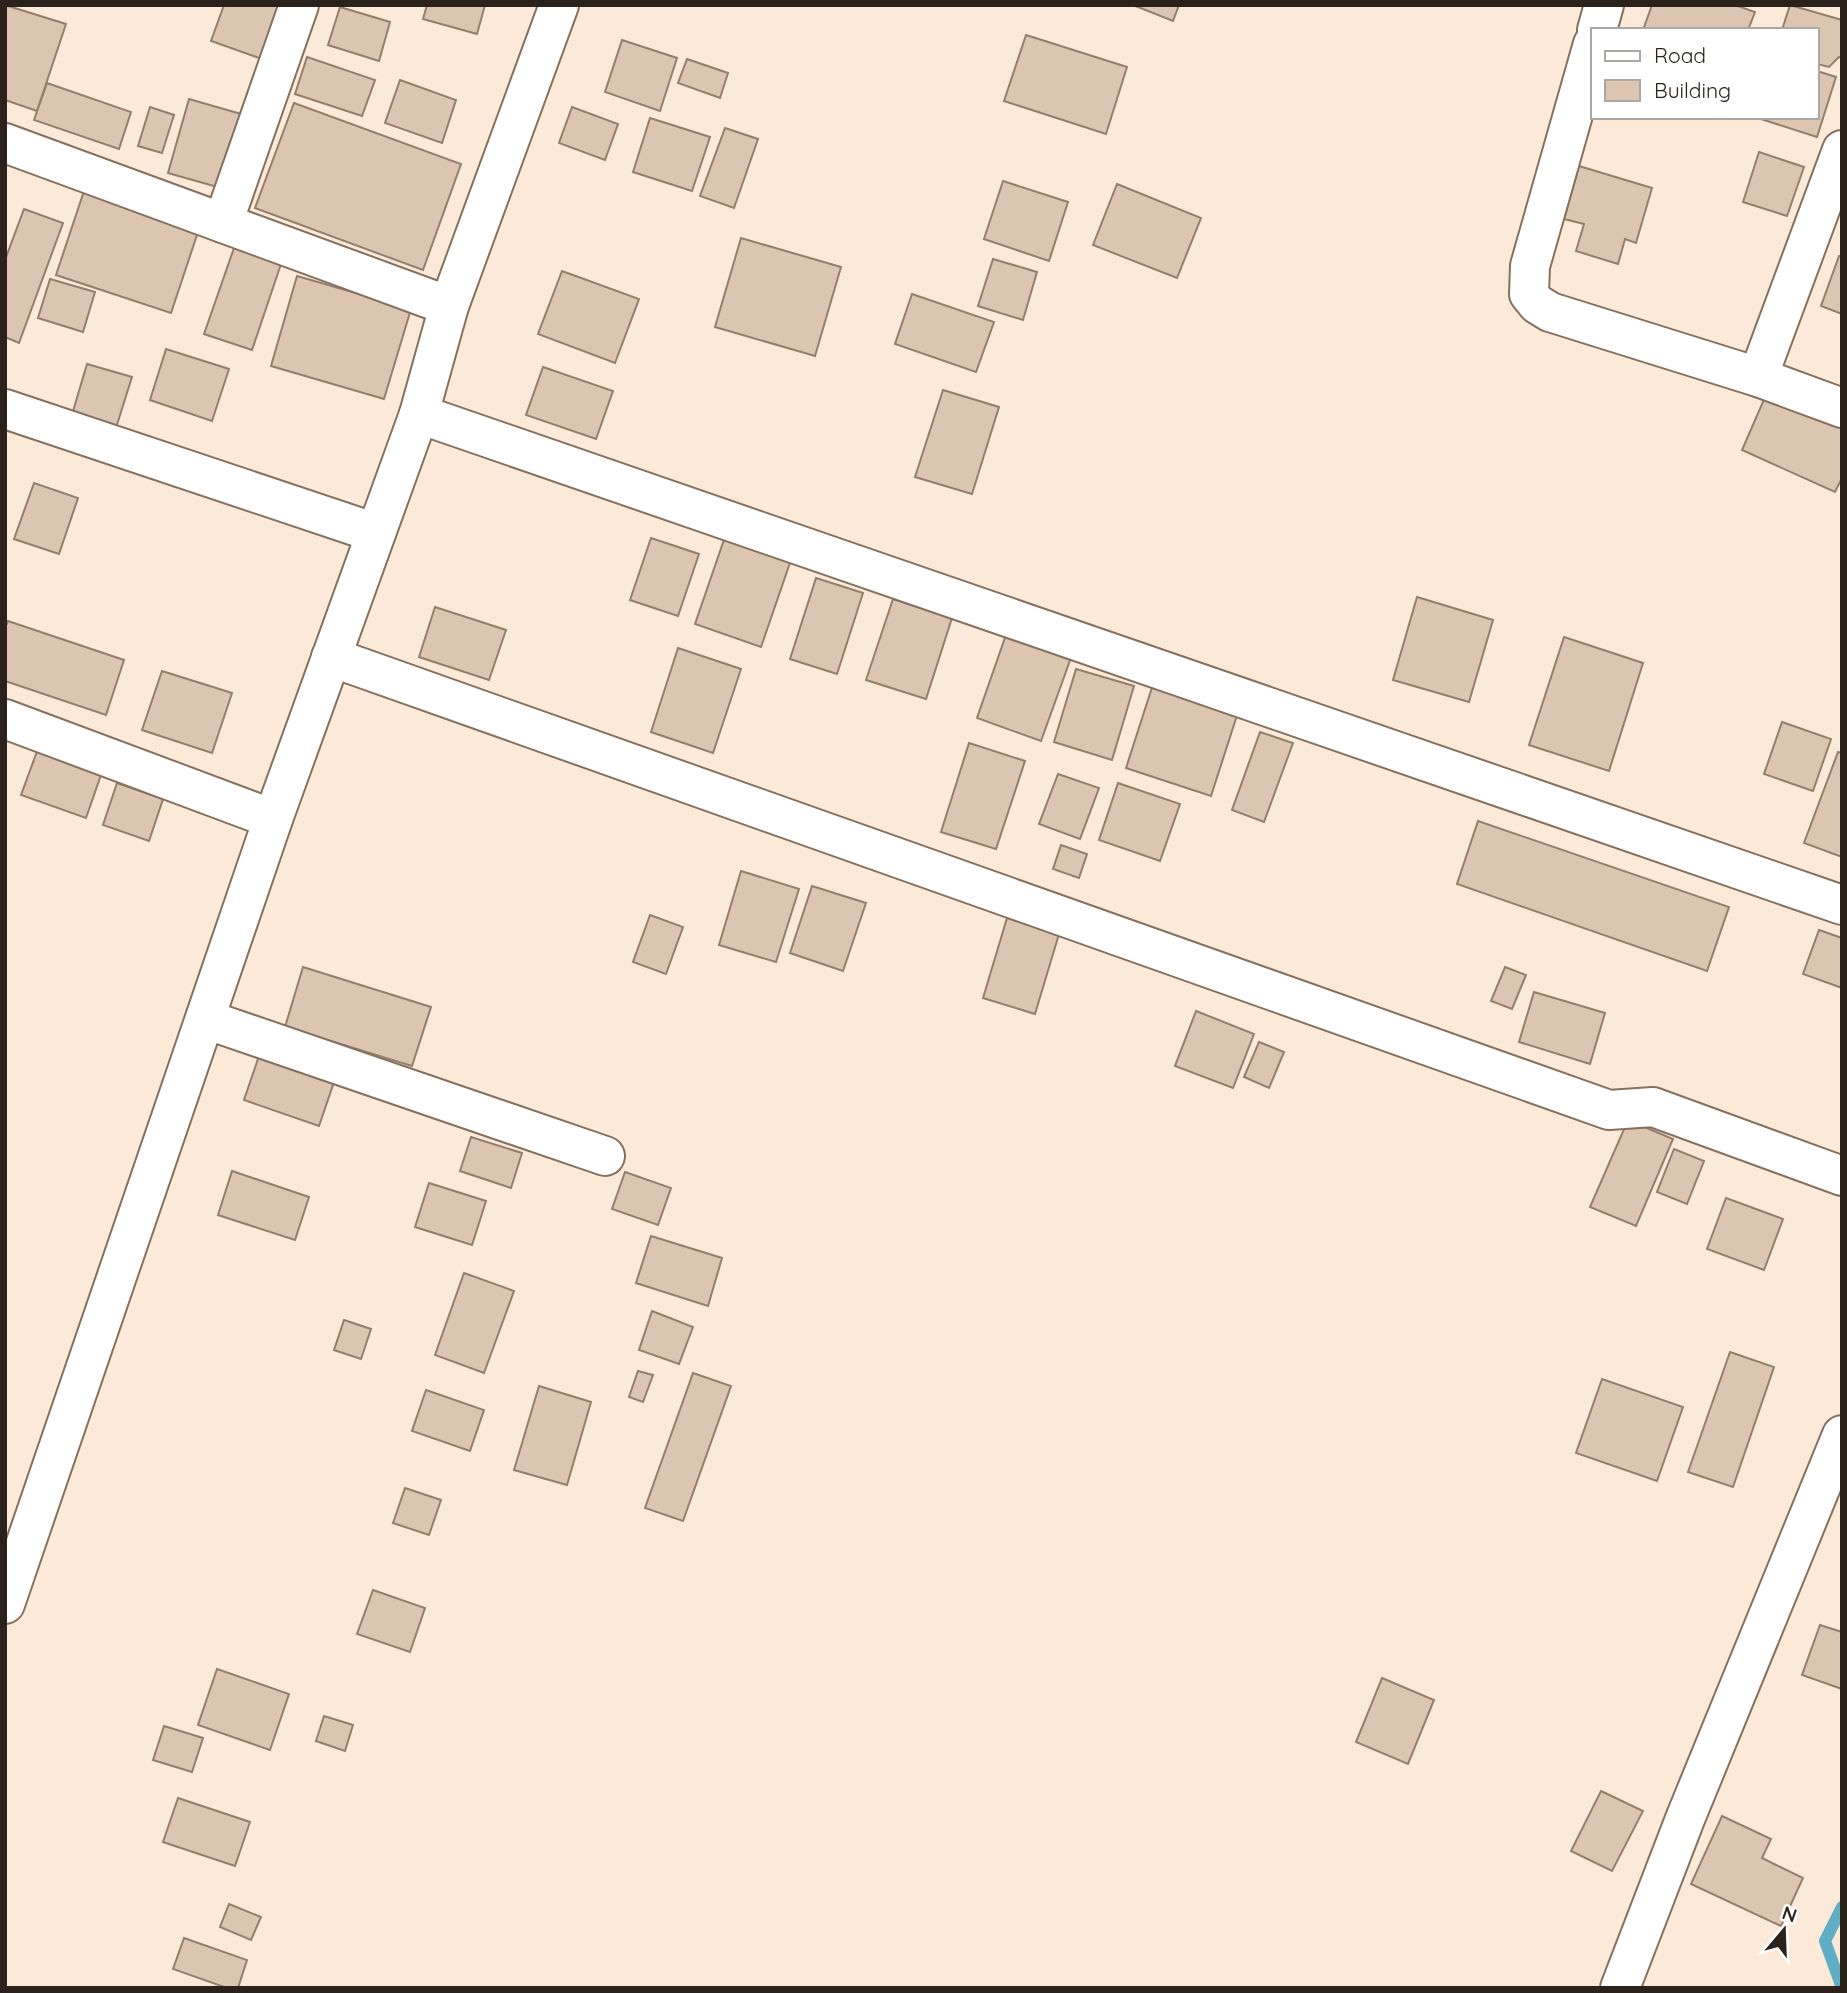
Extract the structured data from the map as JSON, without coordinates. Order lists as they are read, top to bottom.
{
  "legend": ["Road", "Building"],
  "north": "top"
}
